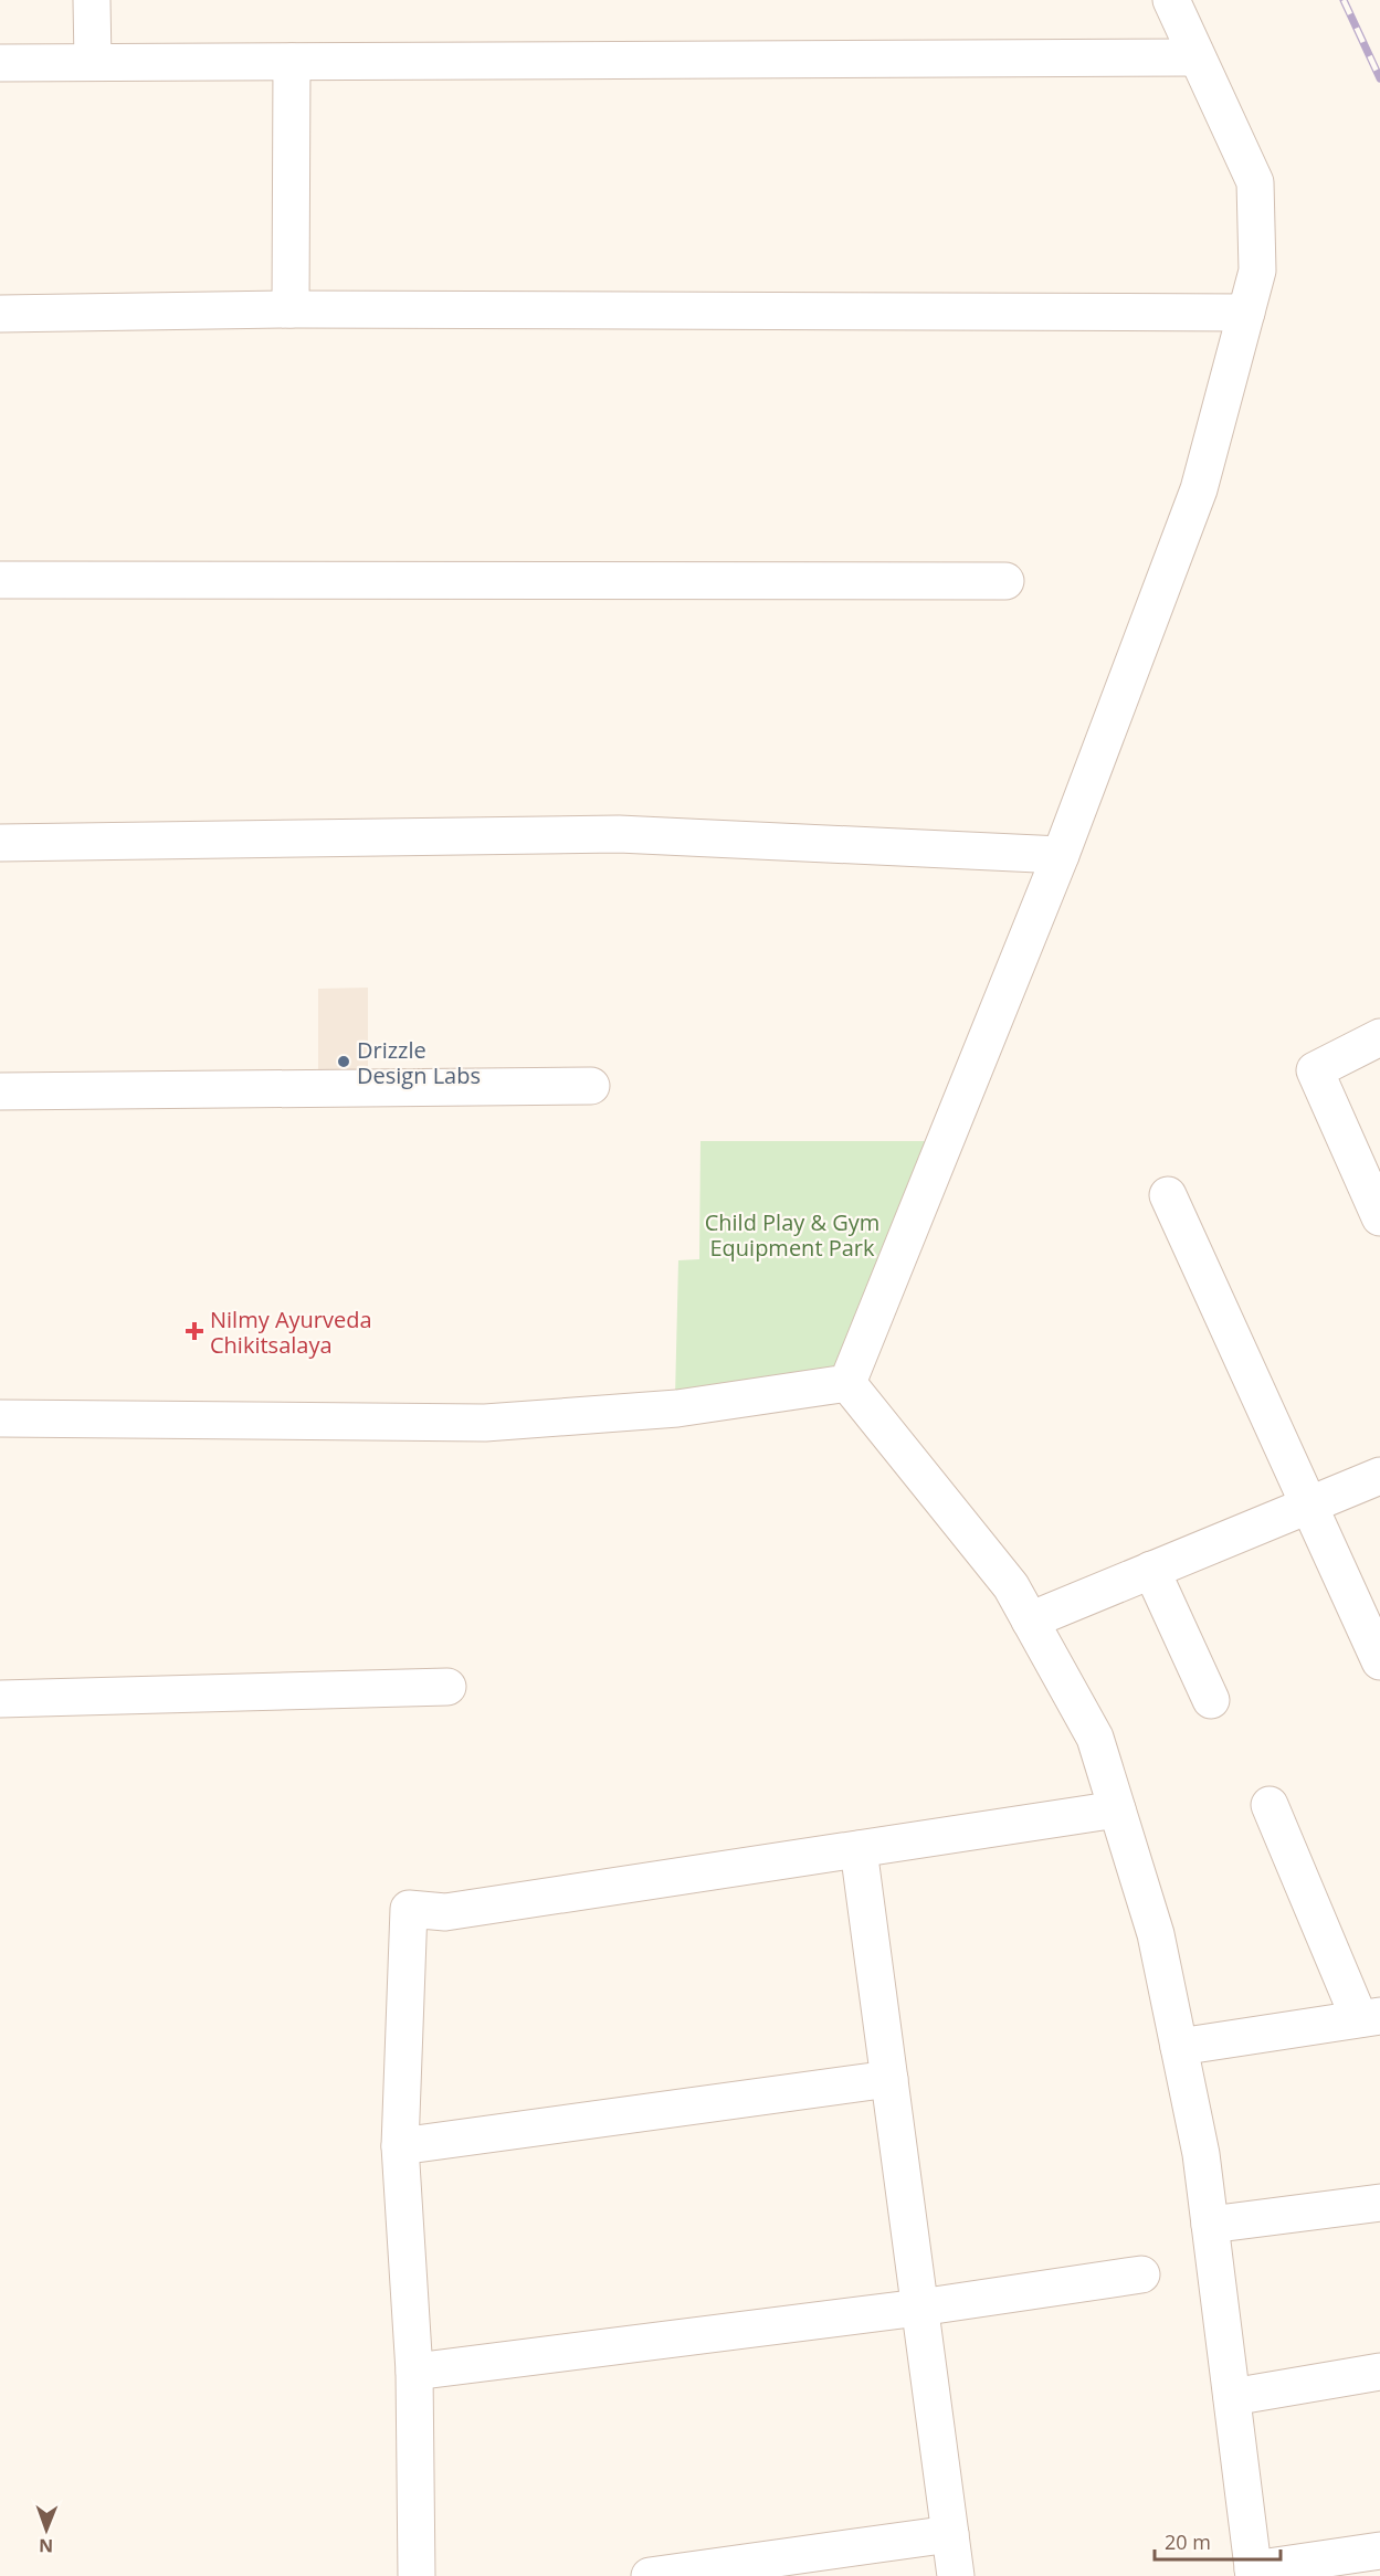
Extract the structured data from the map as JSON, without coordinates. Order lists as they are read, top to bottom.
{
  "parks": ["Child Play & Gym Equipment Park"],
  "places": {
    "other": ["Drizzle Design Labs"],
    "health": ["Nilmy Ayurveda Chikitsalaya"]
  },
  "scale_bar": "20 m",
  "north": "bottom"
}
